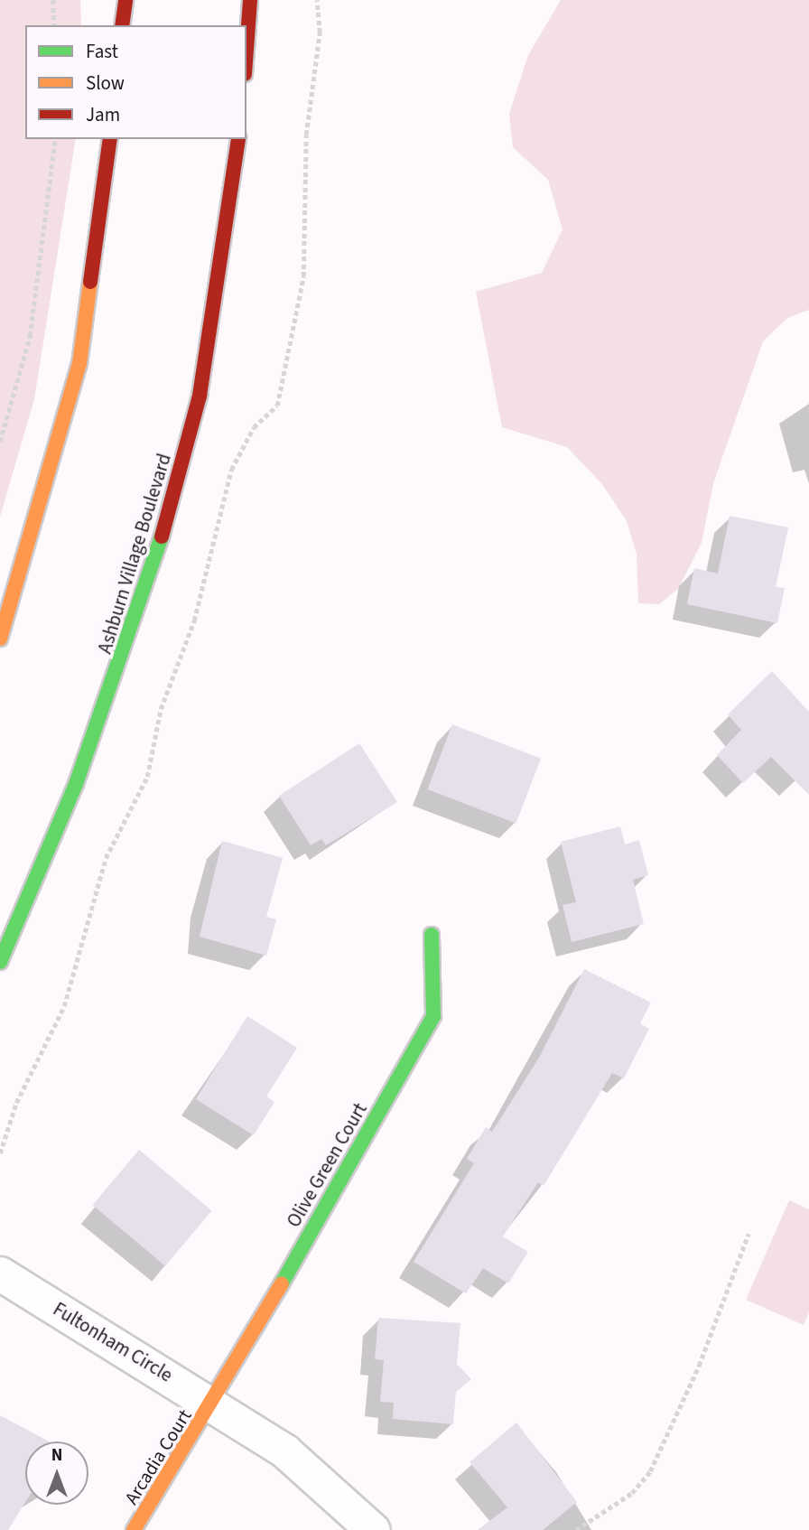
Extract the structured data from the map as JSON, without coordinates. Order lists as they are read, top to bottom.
{
  "streets": {
    "main road": ["Ashburn Village Boulevard", "Olive Green Court", "Arcadia Court"],
    "street": ["Fultonham Circle"]
  },
  "crossings": [
    ["Olive Green Court", "Fultonham Circle"],
    ["Olive Green Court", "Arcadia Court"],
    ["Fultonham Circle", "Arcadia Court"]
  ],
  "legend": ["Fast", "Slow", "Jam"],
  "north": "top"
}
